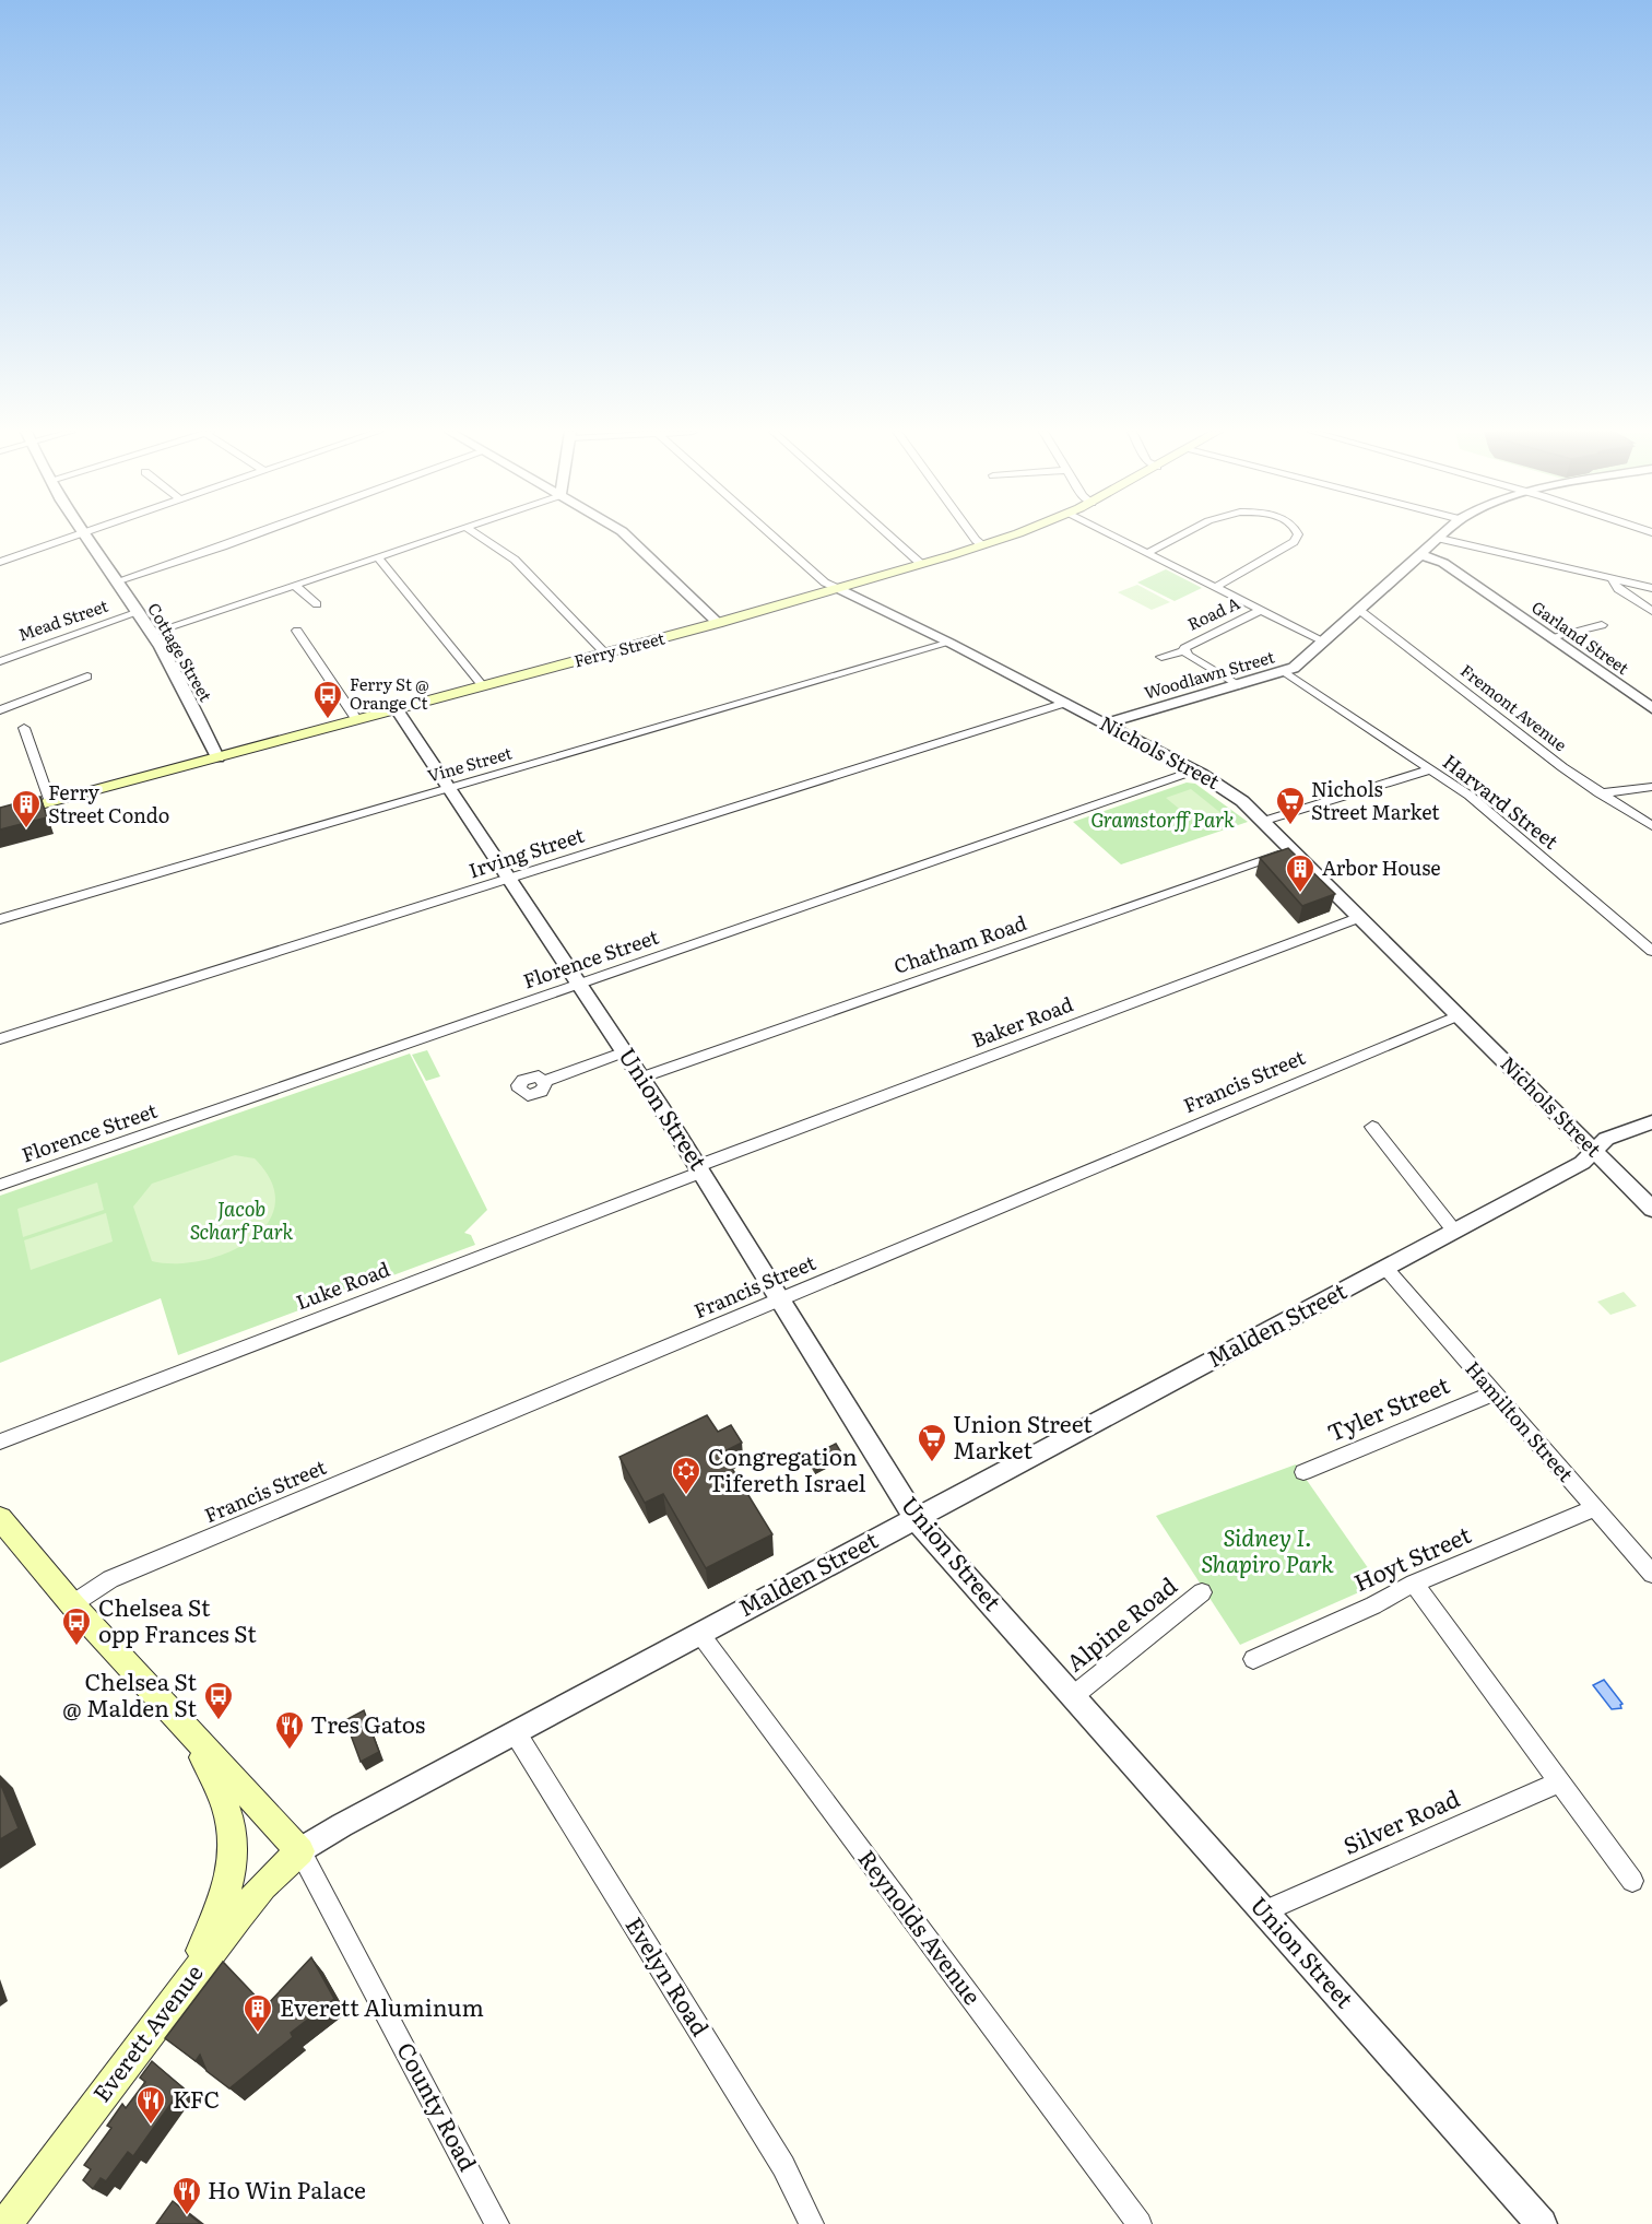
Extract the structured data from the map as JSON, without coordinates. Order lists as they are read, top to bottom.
{
  "streets": {
    "main road": ["Ferry Street", "Everett Avenue"],
    "street": [
      "Road A",
      "Mead Street",
      "Garland Street",
      "Cottage Street",
      "Woodlawn Street",
      "Fremont Avenue",
      "Nichols Street",
      "Vine Street",
      "Harvard Street",
      "Irving Street",
      "Chatham Road",
      "Florence Street",
      "Baker Road",
      "Francis Street",
      "Union Street",
      "Luke Road",
      "Malden Street",
      "Tyler Street",
      "Hamilton Street",
      "Hoyt Street",
      "Alpine Road",
      "Silver Road",
      "Reynolds Avenue",
      "Evelyn Road",
      "County Road"
    ]
  },
  "crossings": [
    ["Road A", "Woodlawn Street"],
    ["Mead Street", "Cottage Street"],
    ["Garland Street", "Woodlawn Street"],
    ["Ferry Street", "Cottage Street"],
    ["Ferry Street", "Nichols Street"],
    ["Ferry Street", "Union Street"],
    ["Woodlawn Street", "Fremont Avenue"],
    ["Woodlawn Street", "Nichols Street"],
    ["Woodlawn Street", "Harvard Street"],
    ["Nichols Street", "Vine Street"],
    ["Nichols Street", "Irving Street"],
    ["Nichols Street", "Chatham Road"],
    ["Nichols Street", "Florence Street"],
    ["Nichols Street", "Baker Road"],
    ["Nichols Street", "Francis Street"],
    ["Nichols Street", "Malden Street"],
    ["Vine Street", "Union Street"],
    ["Irving Street", "Union Street"],
    ["Chatham Road", "Union Street"],
    ["Florence Street", "Union Street"],
    ["Baker Road", "Union Street"],
    ["Baker Road", "Luke Road"],
    ["Francis Street", "Union Street"],
    ["Union Street", "Luke Road"],
    ["Union Street", "Malden Street"],
    ["Union Street", "Alpine Road"],
    ["Union Street", "Silver Road"],
    ["Malden Street", "Hamilton Street"],
    ["Malden Street", "Reynolds Avenue"],
    ["Malden Street", "Evelyn Road"],
    ["Malden Street", "Everett Avenue"],
    ["Malden Street", "County Road"],
    ["Tyler Street", "Hamilton Street"],
    ["Hamilton Street", "Hoyt Street"],
    ["Everett Avenue", "County Road"]
  ],
  "parks": ["Gramstorff Park", "Jacob Scharf Park", "Sidney I. Shapiro Park"],
  "places": {
    "bus stop": ["Ferry St @ Orange Ct", "Chelsea St opp Frances St", "Chelsea St @ Malden St"],
    "supermarket": ["Nichols Street Market", "Union Street Market"],
    "building": ["Ferry Street Condo", "Arbor House", "Everett Aluminum"],
    "synagogue": ["Congregation Tifereth Israel"],
    "restaurant": ["Tres Gatos", "KFC", "Ho Win Palace"]
  }
}
